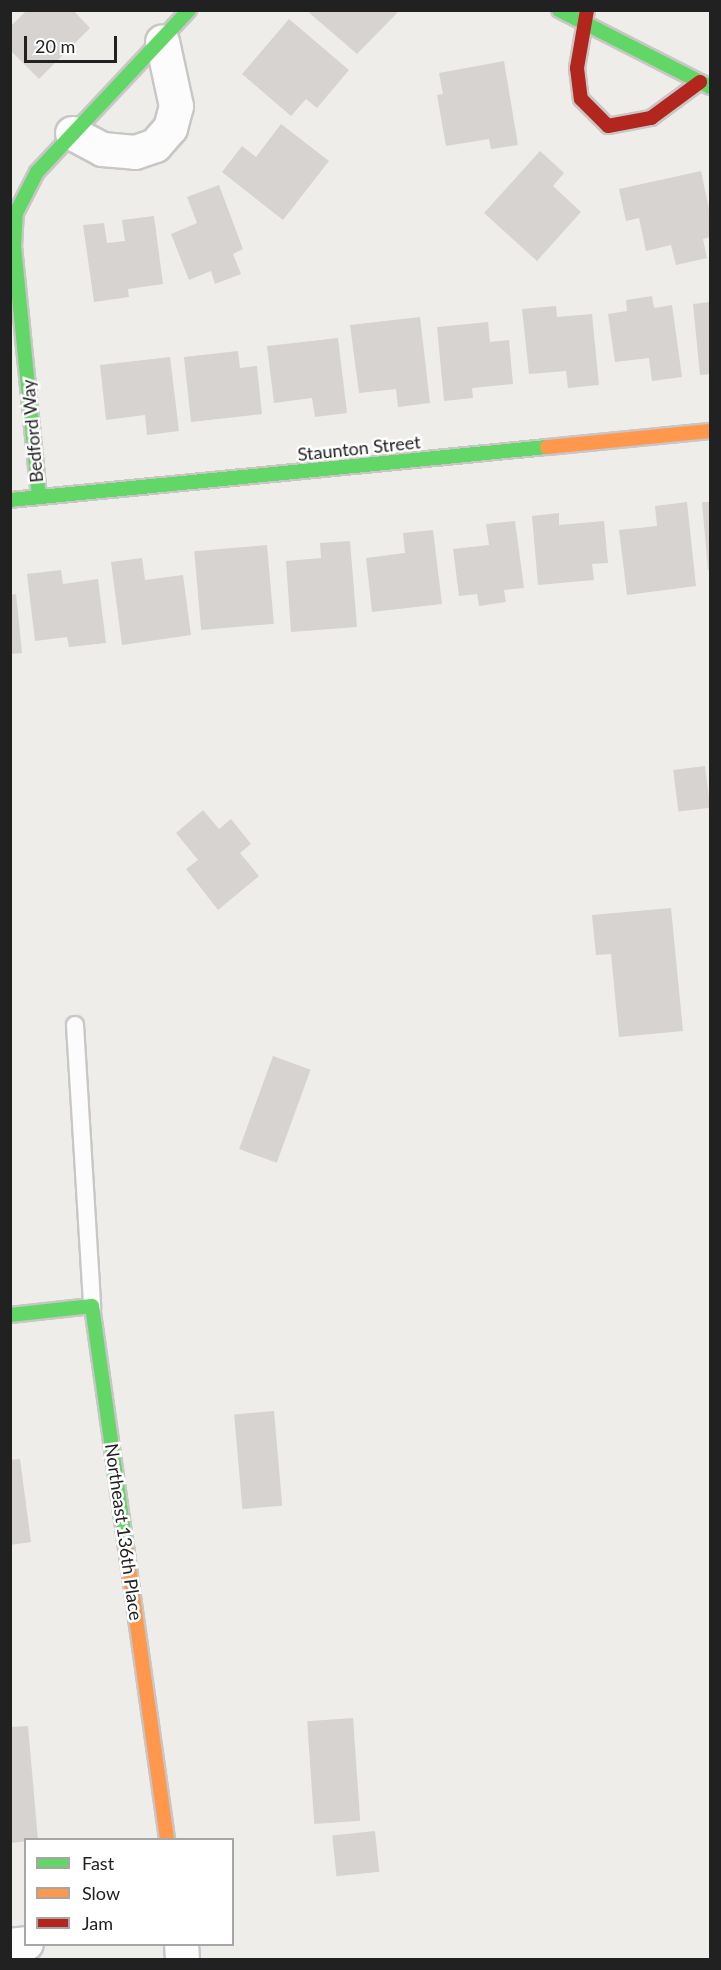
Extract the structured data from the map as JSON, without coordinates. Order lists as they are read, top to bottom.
{
  "streets": {
    "street": ["Bedford Way", "Staunton Street", "Northeast 136th Place"]
  },
  "crossings": [
    ["Bedford Way", "Staunton Street"]
  ],
  "legend": ["Fast", "Slow", "Jam"],
  "scale_bar": "20 m"
}
